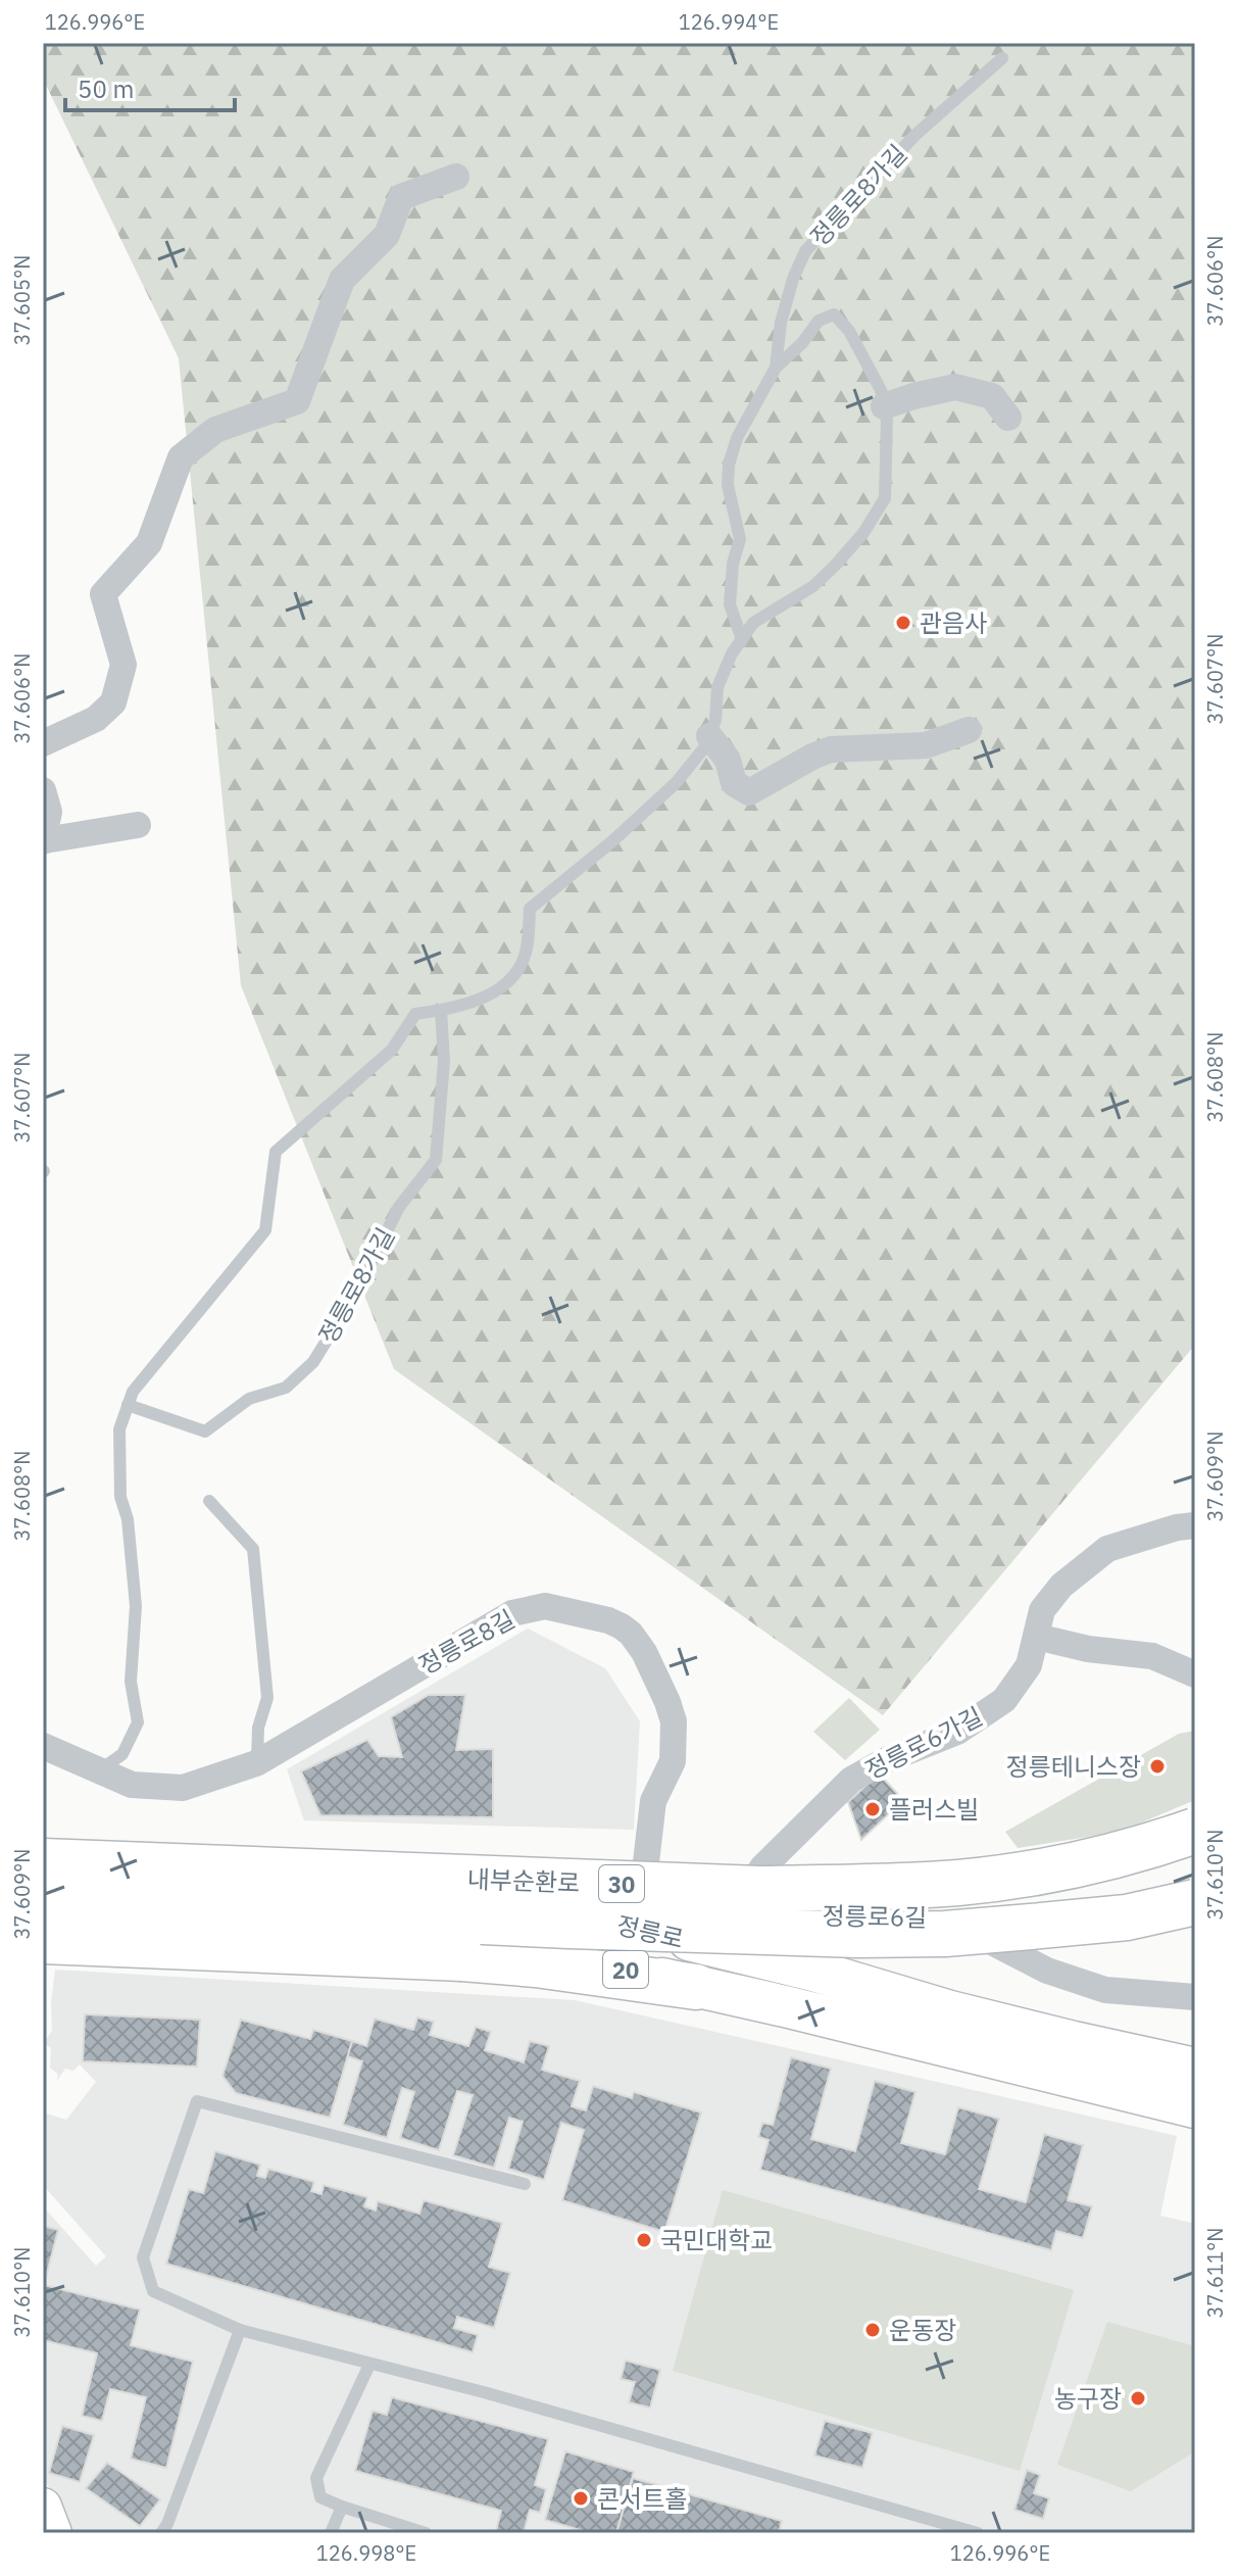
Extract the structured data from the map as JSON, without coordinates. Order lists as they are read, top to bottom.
{
  "streets": {
    "highway": ["내부순환로", "30"],
    "main road": ["정릉로", "20"],
    "street": ["정릉로8길", "정릉로6가길", "정릉로6길"],
    "lane": ["정릉로8가길"]
  },
  "crossings": [
    ["정릉로8가길", "정릉로8길"],
    ["정릉로8길", "정릉로6길"],
    ["정릉로8길", "정릉로"],
    ["정릉로6가길", "정릉로6길"],
    ["정릉로6길", "정릉로"]
  ],
  "places": [
    "관음사",
    "정릉테니스장",
    "플러스빌",
    "국민대학교",
    "운동장",
    "농구장",
    "콘서트홀"
  ],
  "scale_bar": "50 m",
  "coordinates": [
    "126.996°E",
    "126.994°E",
    "37.606°N",
    "37.605°N",
    "37.607°N",
    "37.608°N",
    "37.609°N",
    "37.610°N",
    "37.611°N",
    "126.998°E"
  ]
}
